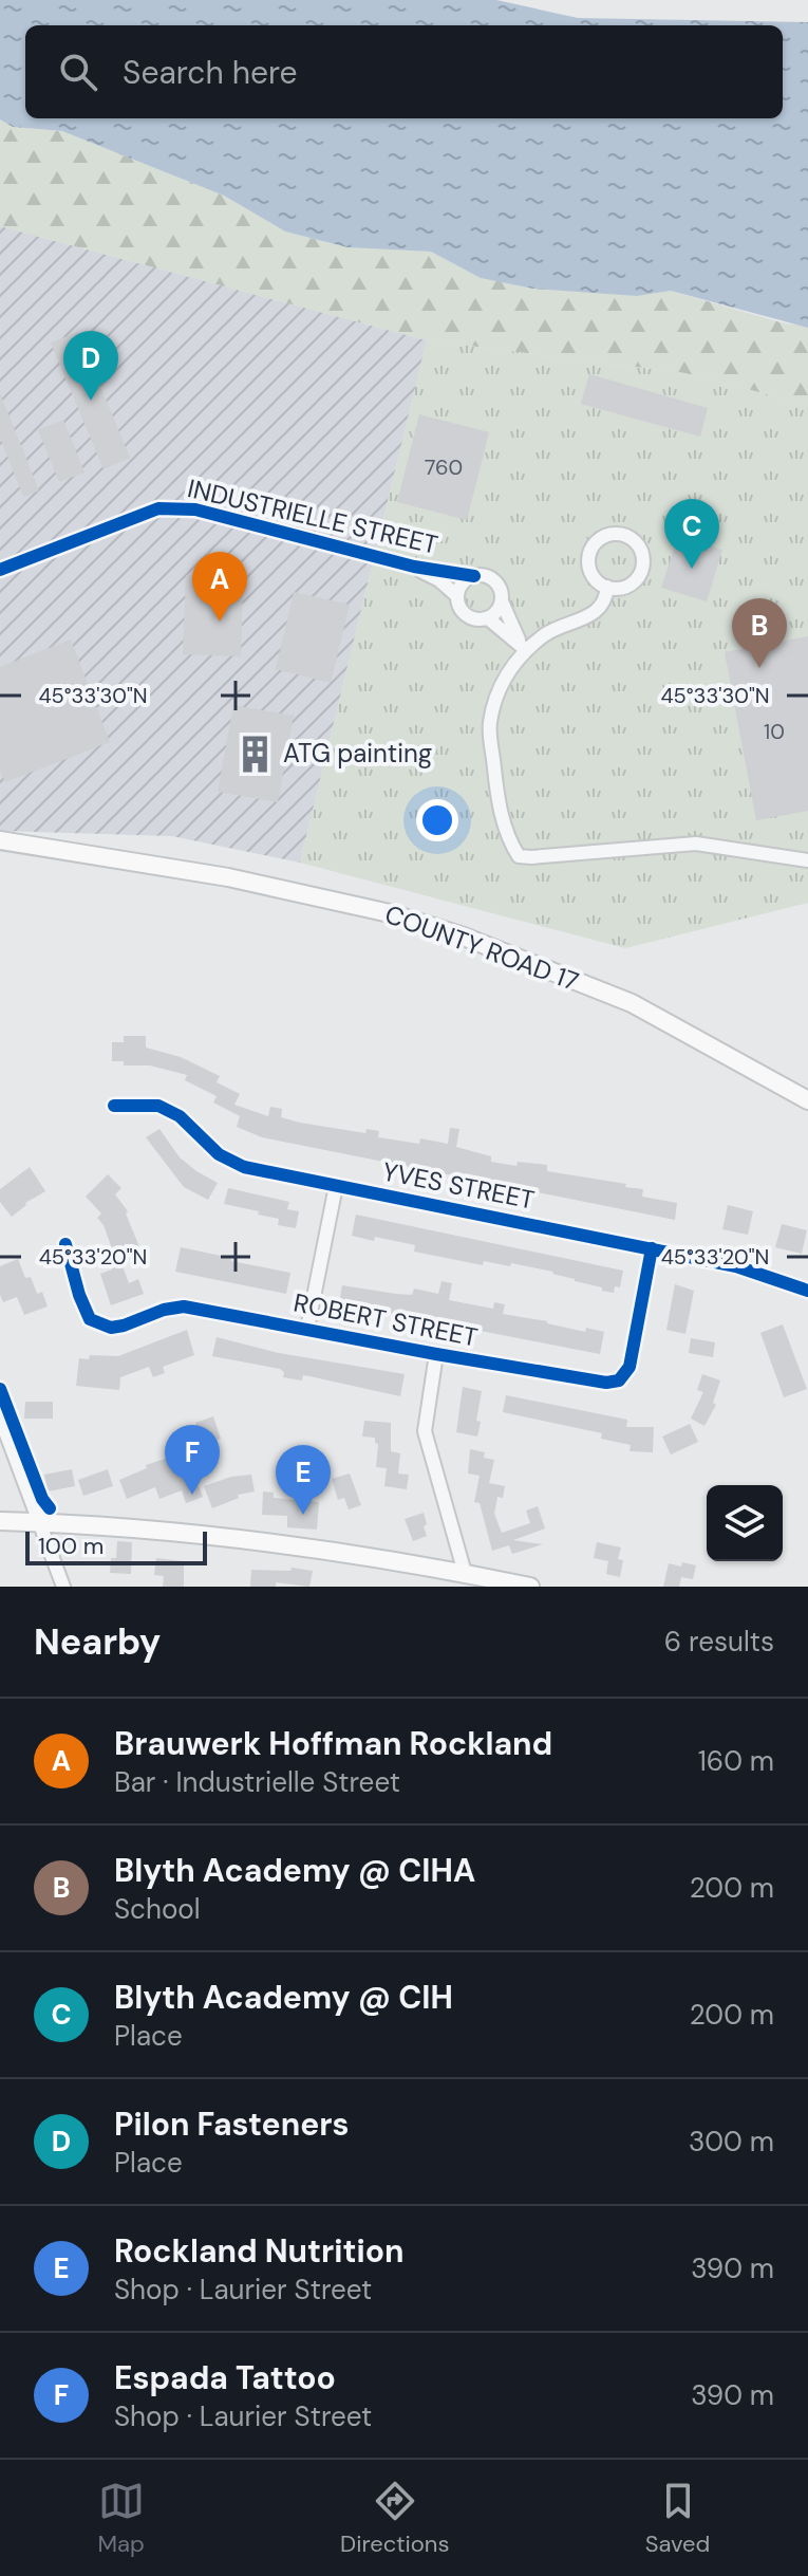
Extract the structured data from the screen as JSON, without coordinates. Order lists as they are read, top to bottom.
{
  "streets": {
    "main road": ["COUNTY ROAD 17"],
    "street": ["INDUSTRIELLE STREET", "YVES STREET", "ROBERT STREET"]
  },
  "crossings": [
    ["YVES STREET", "ROBERT STREET"]
  ],
  "places": {
    "building": ["ATG painting"]
  },
  "house_numbers": ["760", "10"],
  "scale_bar": "100 m",
  "page": {
    "search": "Search here",
    "pins": [
      "D",
      "C",
      "A",
      "B",
      "F",
      "E"
    ],
    "scale": "100 m",
    "heading": ["Nearby", "6 results"],
    "list": [
      {
        "mark": "A",
        "name": "Brauwerk Hoffman Rockland",
        "note": "Bar · Industrielle Street",
        "value": "160 m"
      },
      {
        "mark": "B",
        "name": "Blyth Academy @ CIHA",
        "note": "School",
        "value": "200 m"
      },
      {
        "mark": "C",
        "name": "Blyth Academy @ CIH",
        "note": "Place",
        "value": "200 m"
      },
      {
        "mark": "D",
        "name": "Pilon Fasteners",
        "note": "Place",
        "value": "300 m"
      },
      {
        "mark": "E",
        "name": "Rockland Nutrition",
        "note": "Shop · Laurier Street",
        "value": "390 m"
      },
      {
        "mark": "F",
        "name": "Espada Tattoo",
        "note": "Shop · Laurier Street",
        "value": "390 m"
      }
    ],
    "nav": ["Map", "Directions", "Saved"]
  },
  "coordinates": ["45°33'30\"N", "45°33'20\"N"]
}
